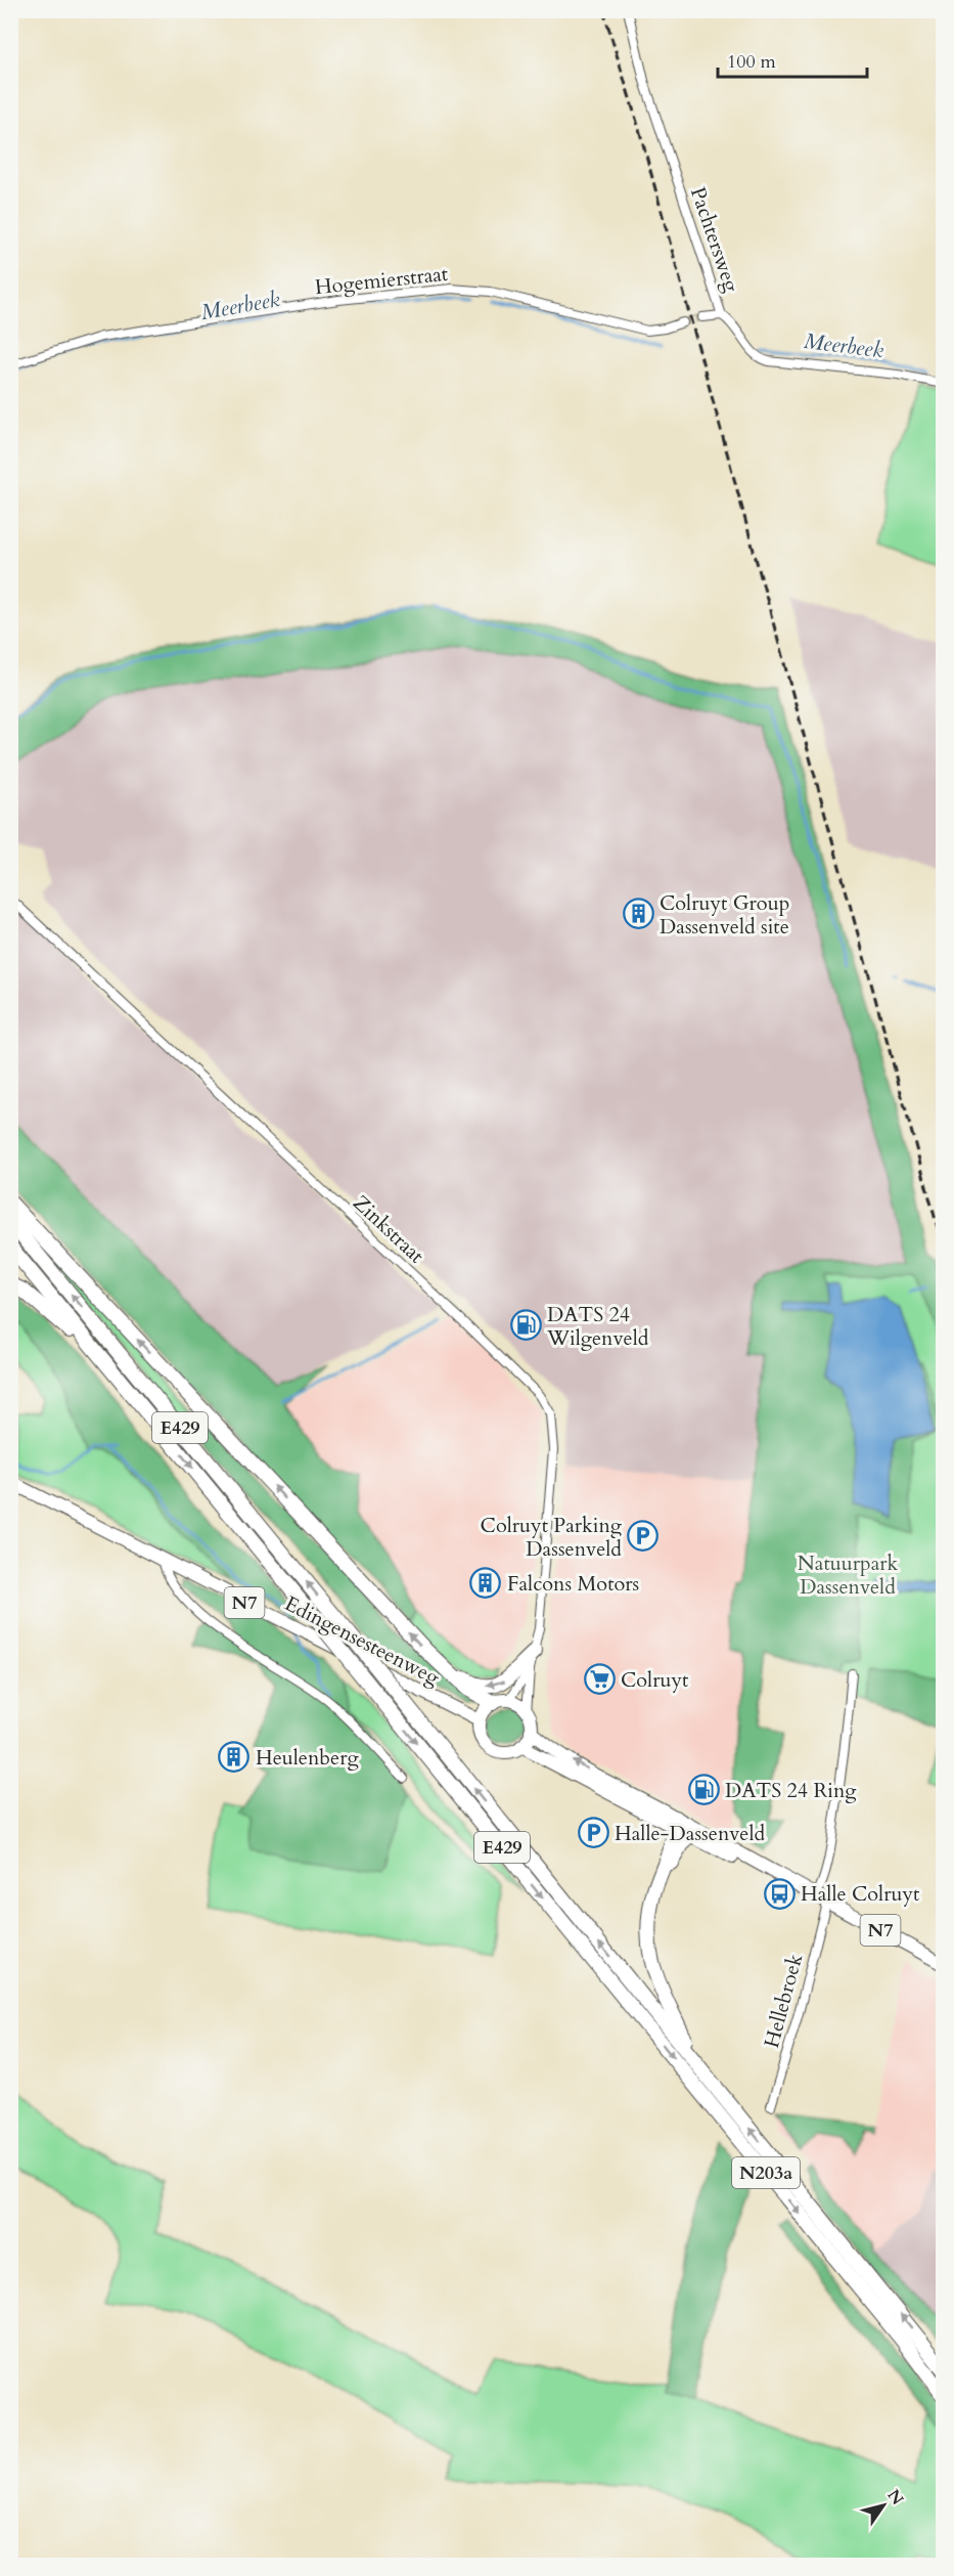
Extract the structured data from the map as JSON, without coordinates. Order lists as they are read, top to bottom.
{
  "streets": {
    "highway": ["E429", "N203a"],
    "main road": ["N7", "Edingensesteenweg"],
    "street": [
      "Pachtersweg",
      "Hogemierstraat",
      "Zinkstraat",
      "Hellebroek"
    ]
  },
  "crossings": [
    ["Zinkstraat", "N7"],
    ["Zinkstraat", "Edingensesteenweg"],
    ["E429", "N203a"],
    ["N7", "Edingensesteenweg"],
    ["N7", "Hellebroek"]
  ],
  "water": ["Meerbeek"],
  "parks": ["Natuurpark Dassenveld"],
  "places": {
    "building": ["Colruyt Group Dassenveld site", "Falcons Motors", "Heulenberg"],
    "fuel station": ["DATS 24 Wilgenveld", "DATS 24 Ring"],
    "parking": ["Colruyt Parking Dassenveld", "Halle-Dassenveld"],
    "supermarket": ["Colruyt"],
    "bus stop": ["Halle Colruyt"]
  },
  "scale_bar": "100 m",
  "north": "top right"
}
